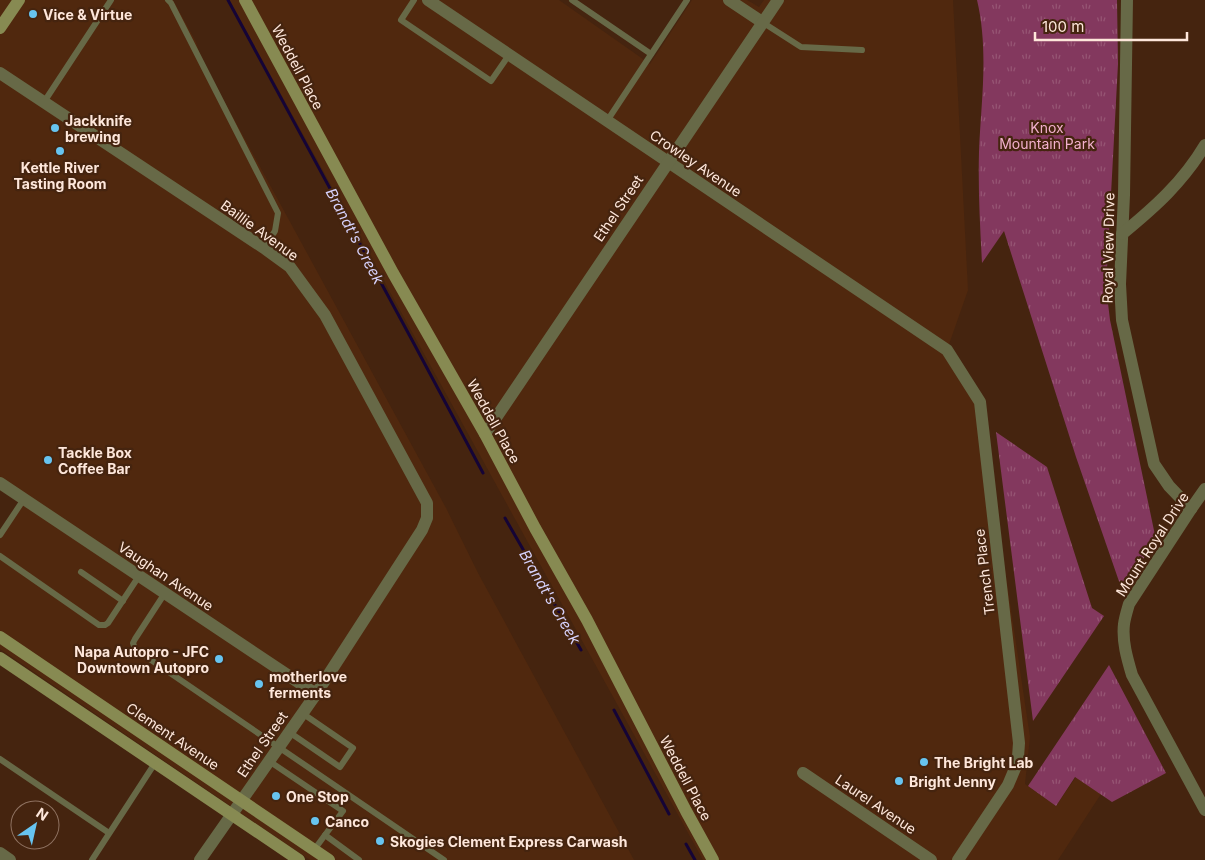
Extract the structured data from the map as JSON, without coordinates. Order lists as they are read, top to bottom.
{
  "streets": {
    "street": [
      "Weddell Place",
      "Crowley Avenue",
      "Ethel Street",
      "Baillie Avenue",
      "Royal View Drive",
      "Mount Royal Drive",
      "Trench Place",
      "Vaughan Avenue",
      "Clement Avenue",
      "Laurel Avenue"
    ]
  },
  "crossings": [
    ["Weddell Place", "Ethel Street"],
    ["Crowley Avenue", "Ethel Street"],
    ["Crowley Avenue", "Trench Place"],
    ["Ethel Street", "Baillie Avenue"],
    ["Ethel Street", "Vaughan Avenue"],
    ["Ethel Street", "Clement Avenue"],
    ["Royal View Drive", "Mount Royal Drive"]
  ],
  "water": ["Brandt's Creek"],
  "parks": ["Knox Mountain Park"],
  "places": [
    "Vice & Virtue",
    "Jackknife brewing",
    "Kettle River Tasting Room",
    "Tackle Box Coffee Bar",
    "Napa Autopro - JFC Downtown Autopro",
    "motherlove ferments",
    "The Bright Lab",
    "Bright Jenny",
    "One Stop",
    "Canco",
    "Skogies Clement Express Carwash"
  ],
  "scale_bar": "100 m",
  "north": "top right"
}
